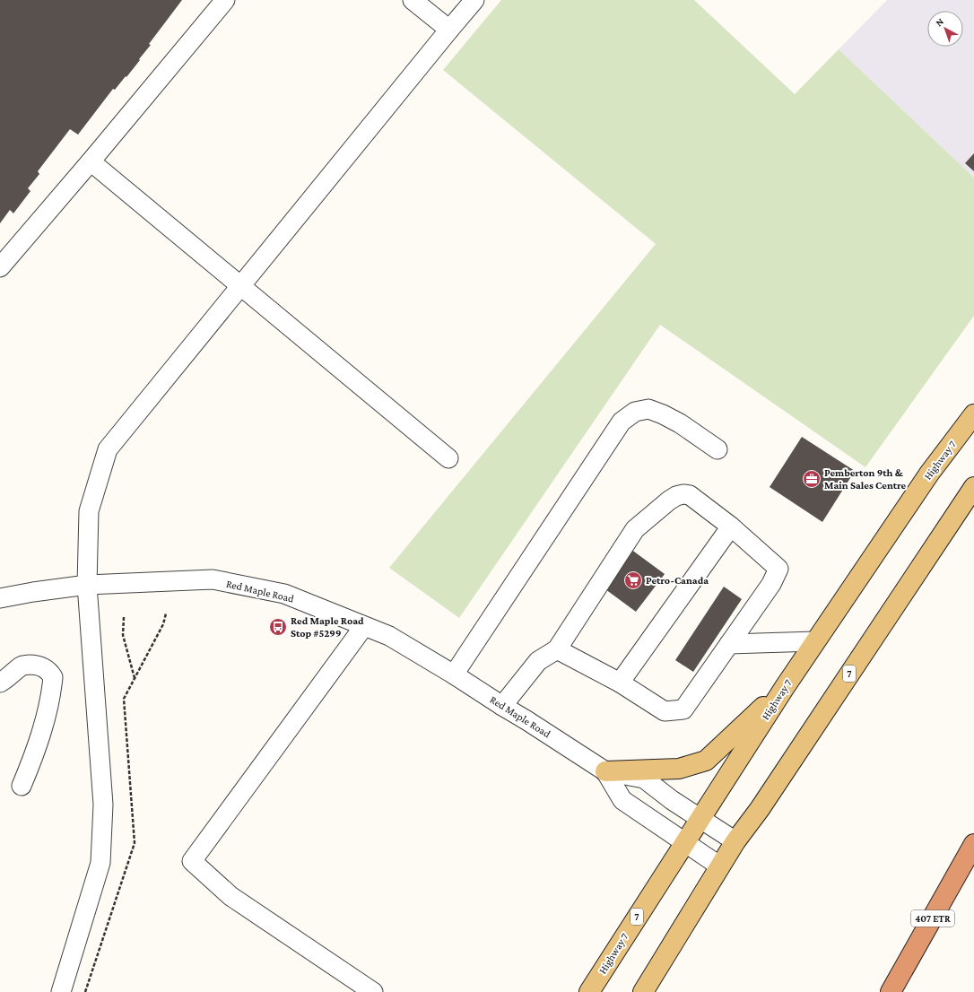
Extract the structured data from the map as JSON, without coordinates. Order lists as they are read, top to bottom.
{
  "streets": {
    "highway": ["407 ETR"],
    "main road": ["Highway 7", "7"],
    "street": ["Red Maple Road"]
  },
  "crossings": [
    ["Highway 7", "Red Maple Road"],
    ["Red Maple Road", "7"]
  ],
  "places": {
    "office": ["Pemberton 9th & Main Sales Centre"],
    "supermarket": ["Petro-Canada"],
    "bus stop": ["Red Maple Road Stop #5299"]
  },
  "north": "top left"
}
